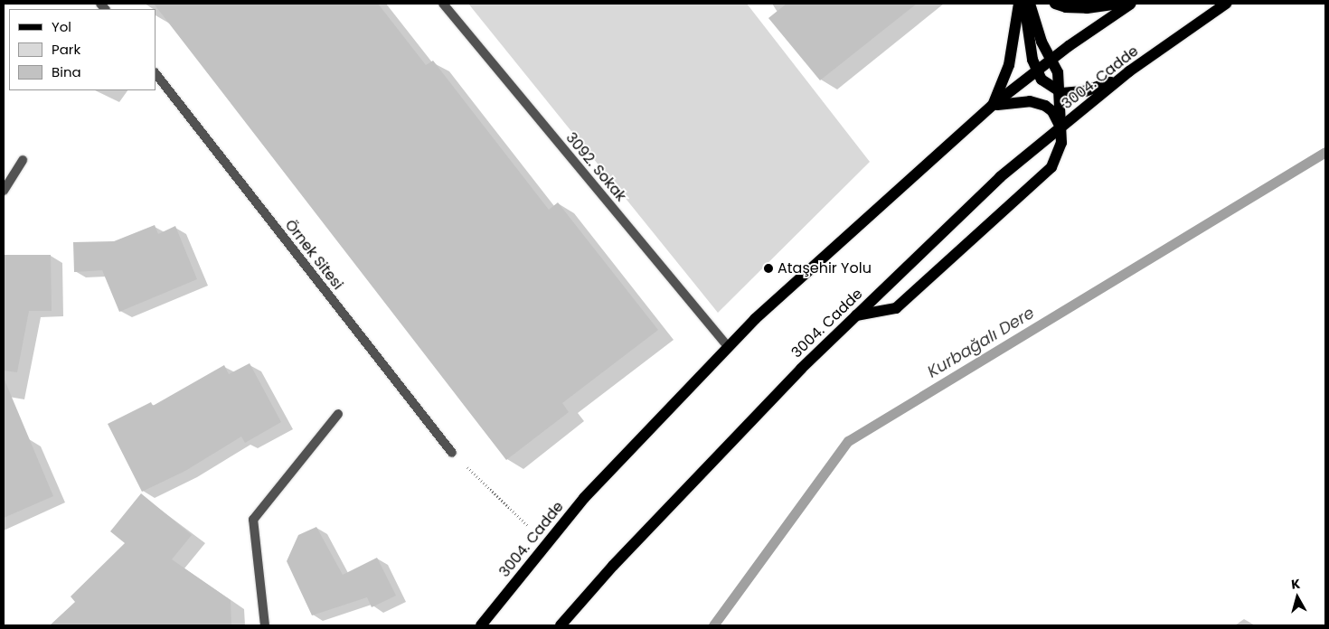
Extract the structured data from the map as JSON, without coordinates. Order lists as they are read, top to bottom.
{
  "streets": {
    "main road": ["3004. Cadde"],
    "street": ["3092. Sokak", "Örnek Sitesi"]
  },
  "crossings": [
    ["3004. Cadde", "3092. Sokak"]
  ],
  "water": ["Kurbağalı Dere"],
  "places": ["Ataşehir Yolu"],
  "legend": ["Yol", "Park", "Bina"],
  "north": "top"
}
